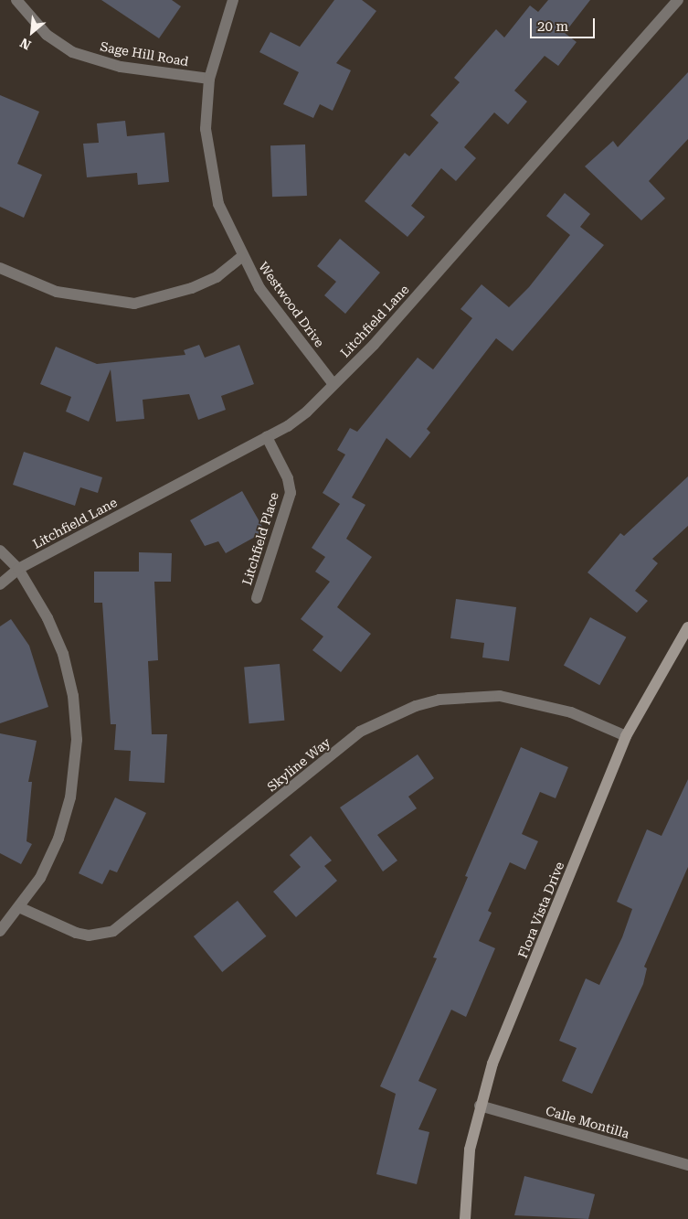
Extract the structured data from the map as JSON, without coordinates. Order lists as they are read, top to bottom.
{
  "streets": {
    "street": [
      "Sage Hill Road",
      "Westwood Drive",
      "Litchfield Lane",
      "Litchfield Place",
      "Skyline Way",
      "Flora Vista Drive",
      "Calle Montilla"
    ]
  },
  "crossings": [
    ["Sage Hill Road", "Westwood Drive"],
    ["Westwood Drive", "Litchfield Lane"],
    ["Litchfield Lane", "Litchfield Place"],
    ["Skyline Way", "Flora Vista Drive"],
    ["Flora Vista Drive", "Calle Montilla"]
  ],
  "scale_bar": "20 m",
  "north": "bottom left"
}
